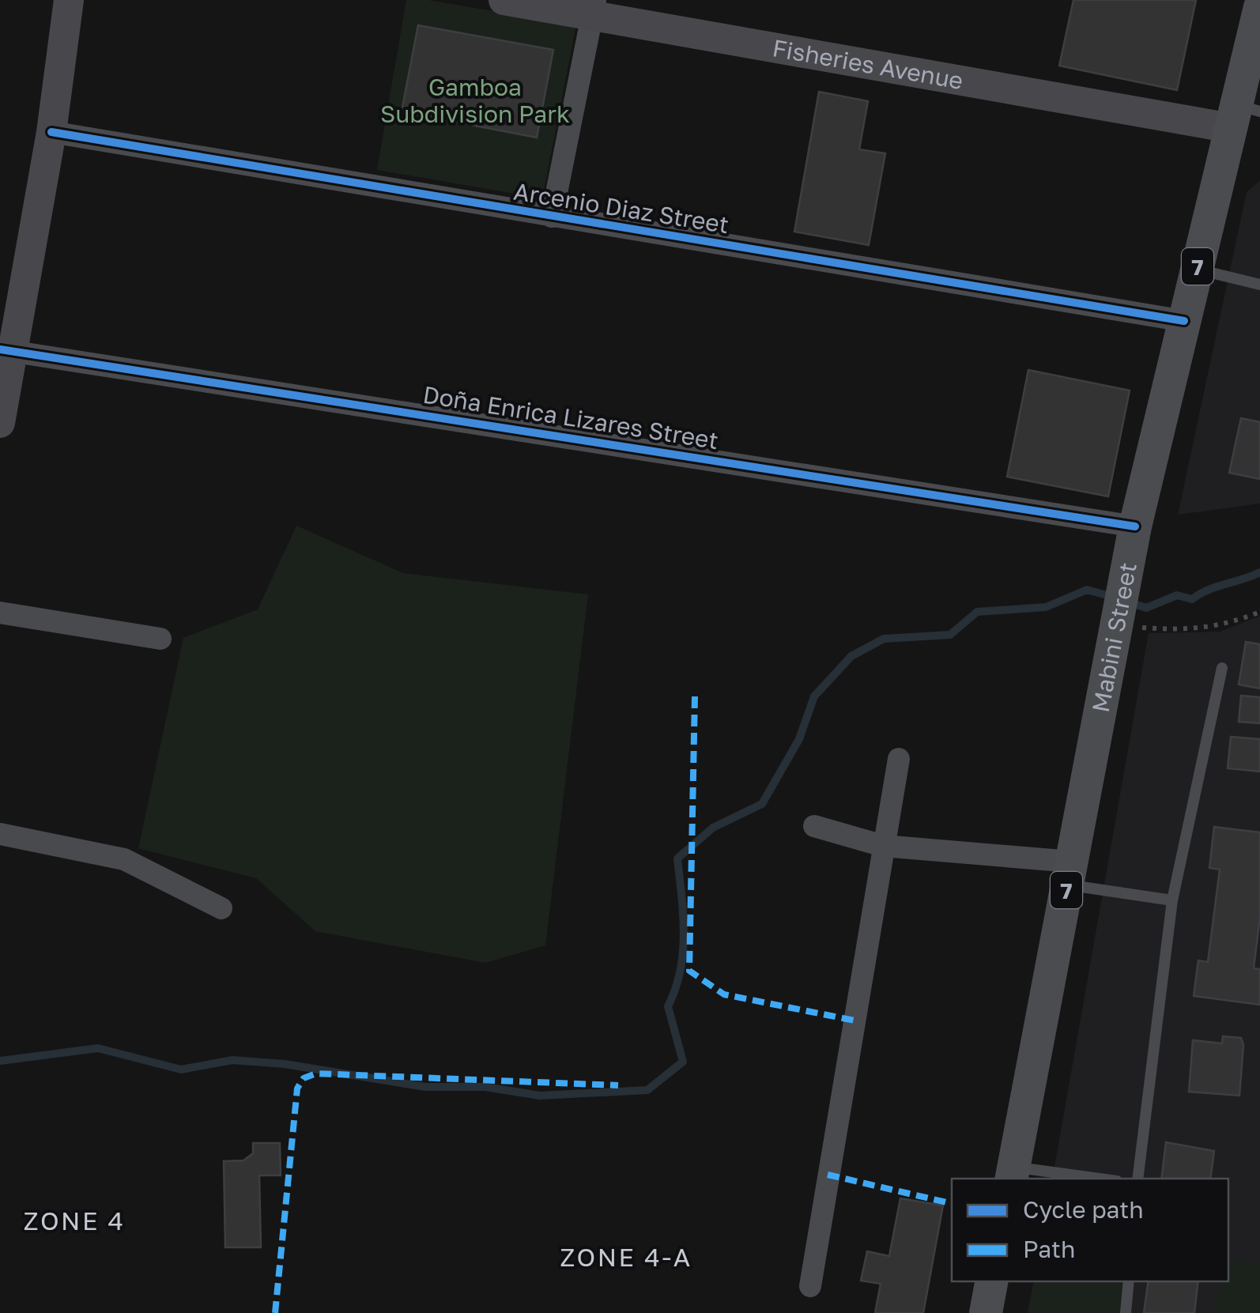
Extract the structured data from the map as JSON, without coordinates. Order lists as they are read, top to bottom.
{
  "streets": {
    "main road": ["7", "Mabini Street"],
    "street": ["Fisheries Avenue", "Arcenio Diaz Street", "Doña Enrica Lizares Street"]
  },
  "crossings": [
    ["Fisheries Avenue", "Mabini Street"],
    ["Arcenio Diaz Street", "Mabini Street"],
    ["Doña Enrica Lizares Street", "Mabini Street"]
  ],
  "districts": ["ZONE 4", "ZONE 4-A"],
  "parks": ["Gamboa Subdivision Park"],
  "legend": ["Cycle path", "Path"]
}
